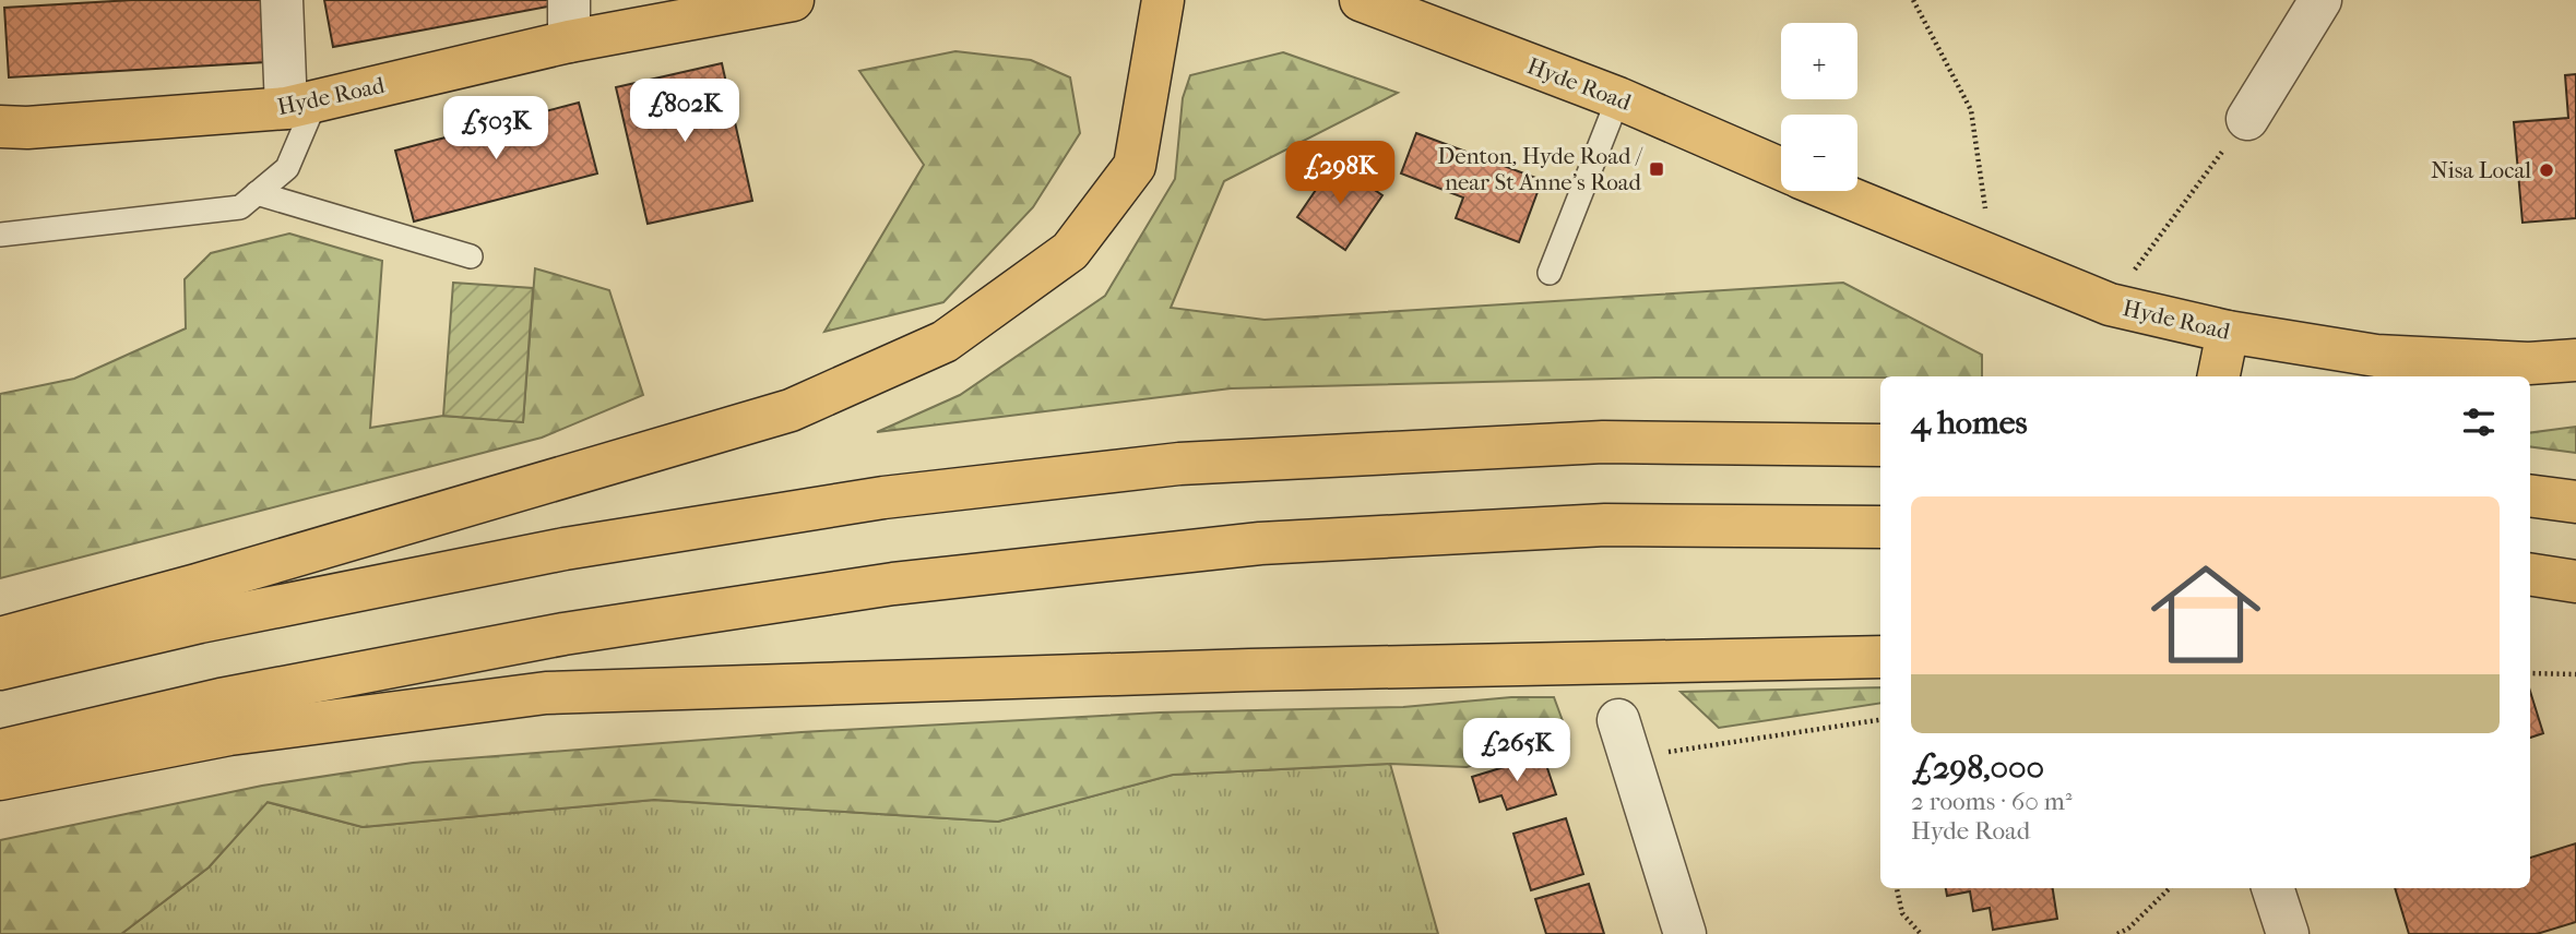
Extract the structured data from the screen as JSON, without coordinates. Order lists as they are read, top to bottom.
{
  "streets": {
    "main road": ["Hyde Road"]
  },
  "places": {
    "transit": ["Denton, Hyde Road / near St Anne's Road"],
    "other": ["Nisa Local"]
  },
  "page": {
    "map_buttons": ["+", "−"],
    "price": [
      "£802K",
      "£503K",
      "£298K",
      "£265K"
    ],
    "heading": "4 homes",
    "list": [
      {
        "name": "£298,000",
        "note": "2 rooms · 60 m² · Hyde Road"
      }
    ]
  }
}
